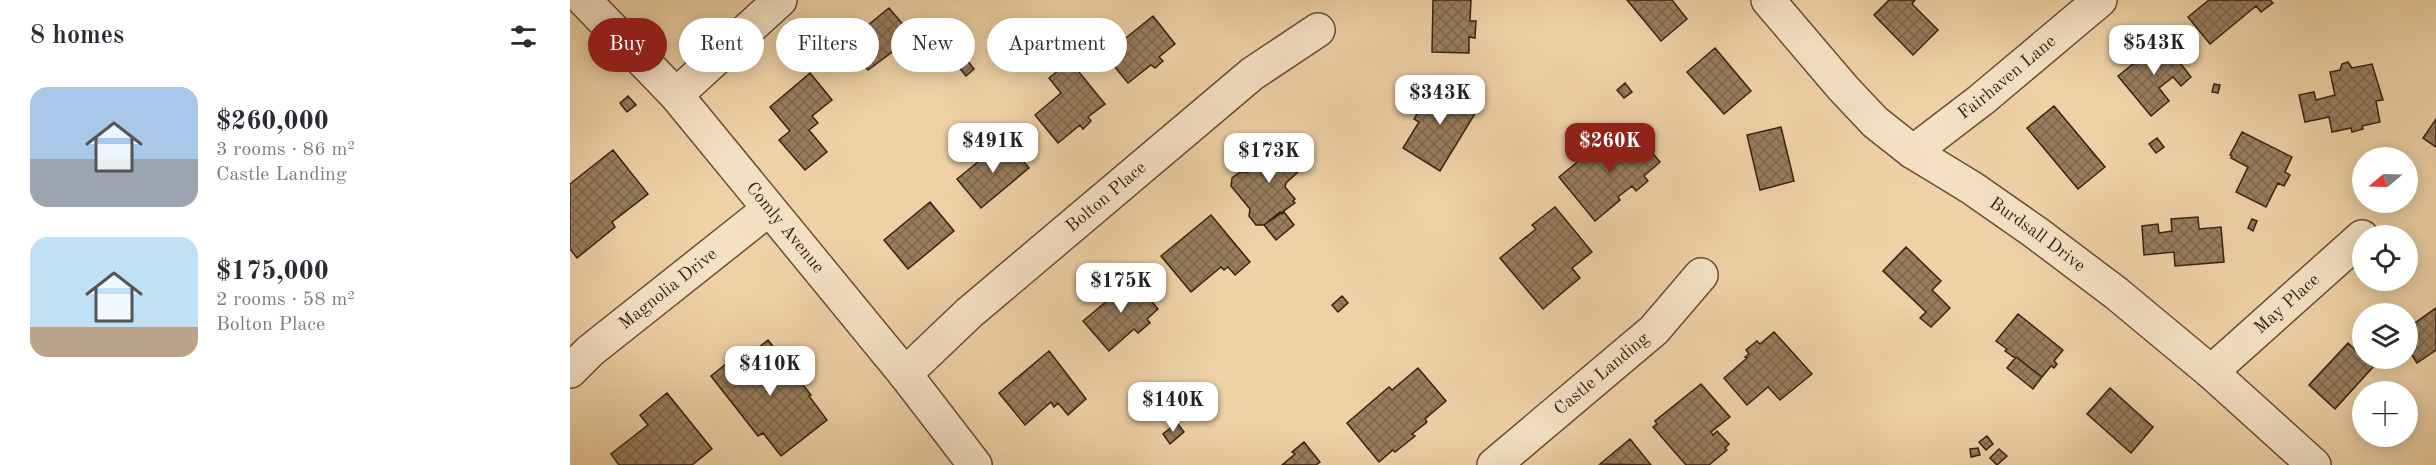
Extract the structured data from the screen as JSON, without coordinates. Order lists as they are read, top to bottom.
{
  "streets": {
    "street": [
      "Fairhaven Lane",
      "Bolton Place",
      "Comly Avenue",
      "Burdsall Drive",
      "Magnolia Drive",
      "May Place",
      "Castle Landing"
    ]
  },
  "crossings": [
    ["Fairhaven Lane", "Burdsall Drive"],
    ["Bolton Place", "Comly Avenue"],
    ["Comly Avenue", "Magnolia Drive"],
    ["Burdsall Drive", "May Place"]
  ],
  "north": "left",
  "page": {
    "heading": "8 homes",
    "chip": [
      "Buy",
      "Rent",
      "Filters",
      "New",
      "Apartment"
    ],
    "price": [
      "$543K",
      "$343K",
      "$491K",
      "$260K",
      "$173K",
      "$175K",
      "$410K",
      "$140K"
    ],
    "list": [
      {
        "name": "$260,000",
        "note": "3 rooms · 86 m² · Castle Landing"
      },
      {
        "name": "$175,000",
        "note": "2 rooms · 58 m² · Bolton Place"
      }
    ],
    "map_buttons": "+"
  }
}
